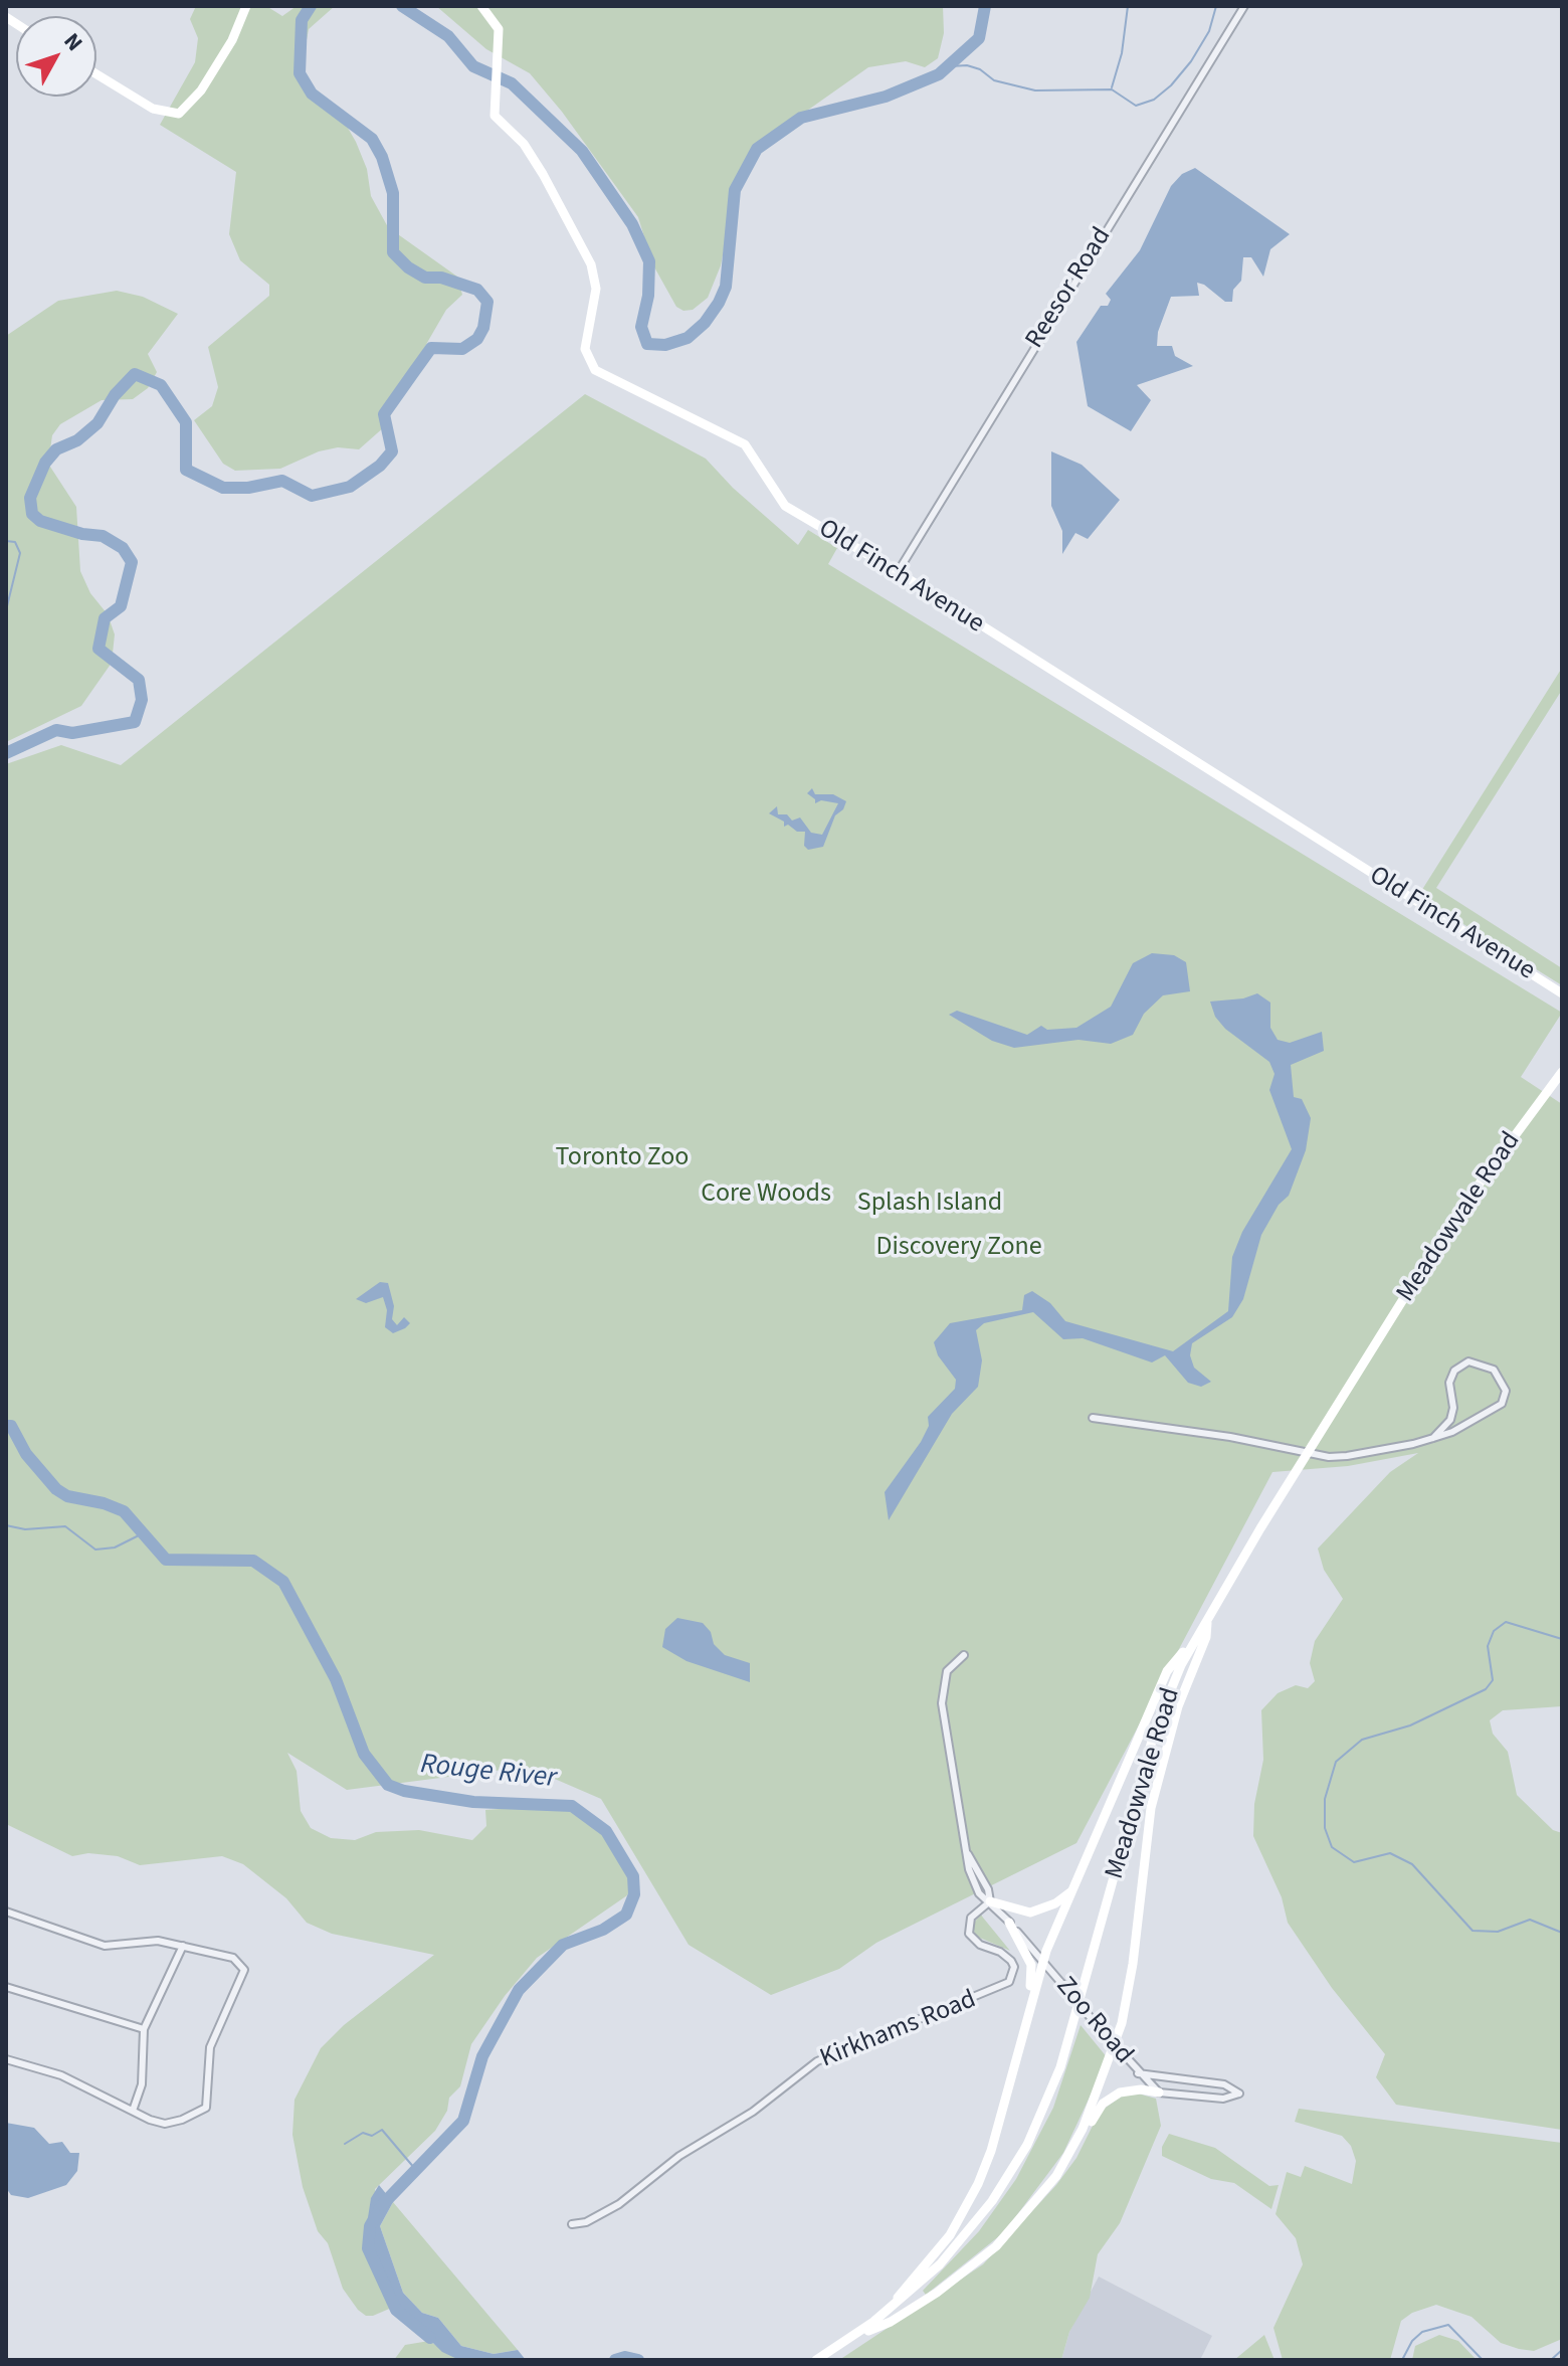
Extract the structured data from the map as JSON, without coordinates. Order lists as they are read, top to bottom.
{
  "streets": {
    "main road": ["Old Finch Avenue", "Meadowvale Road"],
    "street": ["Reesor Road", "Zoo Road", "Kirkhams Road"]
  },
  "crossings": [
    ["Reesor Road", "Old Finch Avenue"],
    ["Zoo Road", "Kirkhams Road"]
  ],
  "water": ["Rouge River"],
  "parks": [
    "Toronto Zoo",
    "Core Woods",
    "Splash Island",
    "Discovery Zone"
  ],
  "north": "top right"
}
